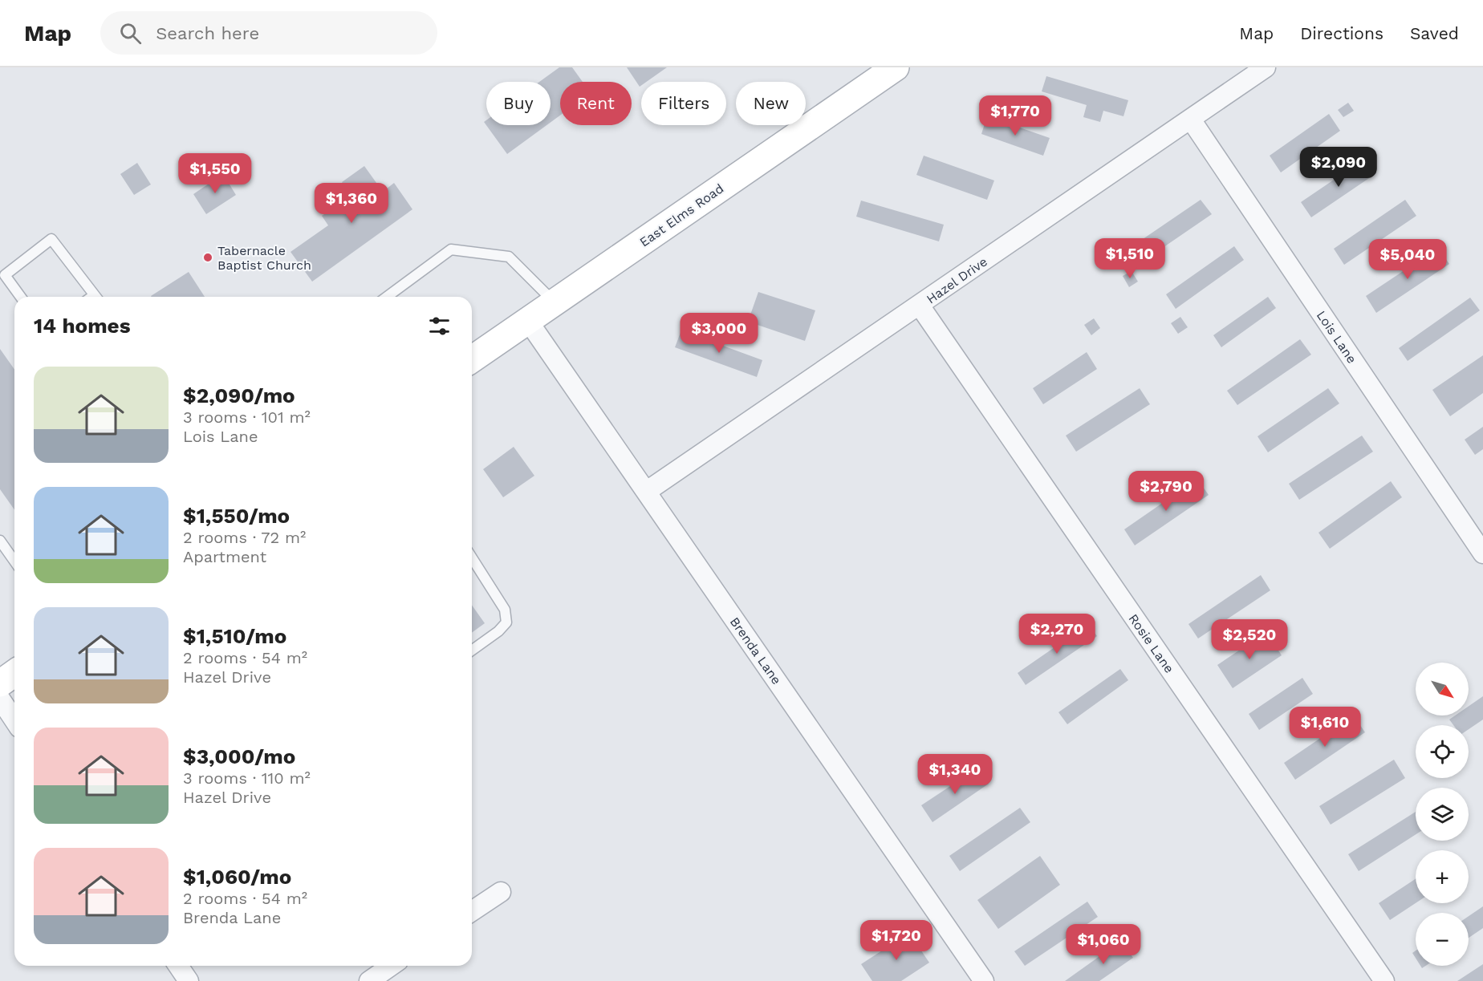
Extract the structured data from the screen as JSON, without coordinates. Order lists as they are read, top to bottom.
{
  "streets": {
    "main road": ["East Elms Road"],
    "street": [
      "Hazel Drive",
      "Lois Lane",
      "Rosie Lane",
      "Brenda Lane"
    ]
  },
  "crossings": [
    ["East Elms Road", "Brenda Lane"],
    ["Hazel Drive", "Lois Lane"],
    ["Hazel Drive", "Rosie Lane"],
    ["Hazel Drive", "Brenda Lane"]
  ],
  "places": ["Tabernacle Baptist Church"],
  "north": "bottom right",
  "page": {
    "header": "Map",
    "search": "Search here",
    "nav": ["Map", "Directions", "Saved"],
    "chip": [
      "Buy",
      "Rent",
      "Filters",
      "New"
    ],
    "price": [
      "$1,770",
      "$2,090",
      "$1,550",
      "$1,360",
      "$1,510",
      "$5,040",
      "$3,000",
      "$2,790",
      "$2,270",
      "$2,520",
      "$1,610",
      "$1,340",
      "$1,720",
      "$1,060"
    ],
    "heading": "14 homes",
    "list": [
      {
        "name": "$2,090/mo",
        "note": "3 rooms · 101 m² · Lois Lane"
      },
      {
        "name": "$1,550/mo",
        "note": "2 rooms · 72 m² · Apartment"
      },
      {
        "name": "$1,510/mo",
        "note": "2 rooms · 54 m² · Hazel Drive"
      },
      {
        "name": "$3,000/mo",
        "note": "3 rooms · 110 m² · Hazel Drive"
      },
      {
        "name": "$1,060/mo",
        "note": "2 rooms · 54 m² · Brenda Lane"
      }
    ],
    "map_buttons": ["+", "−"]
  }
}
